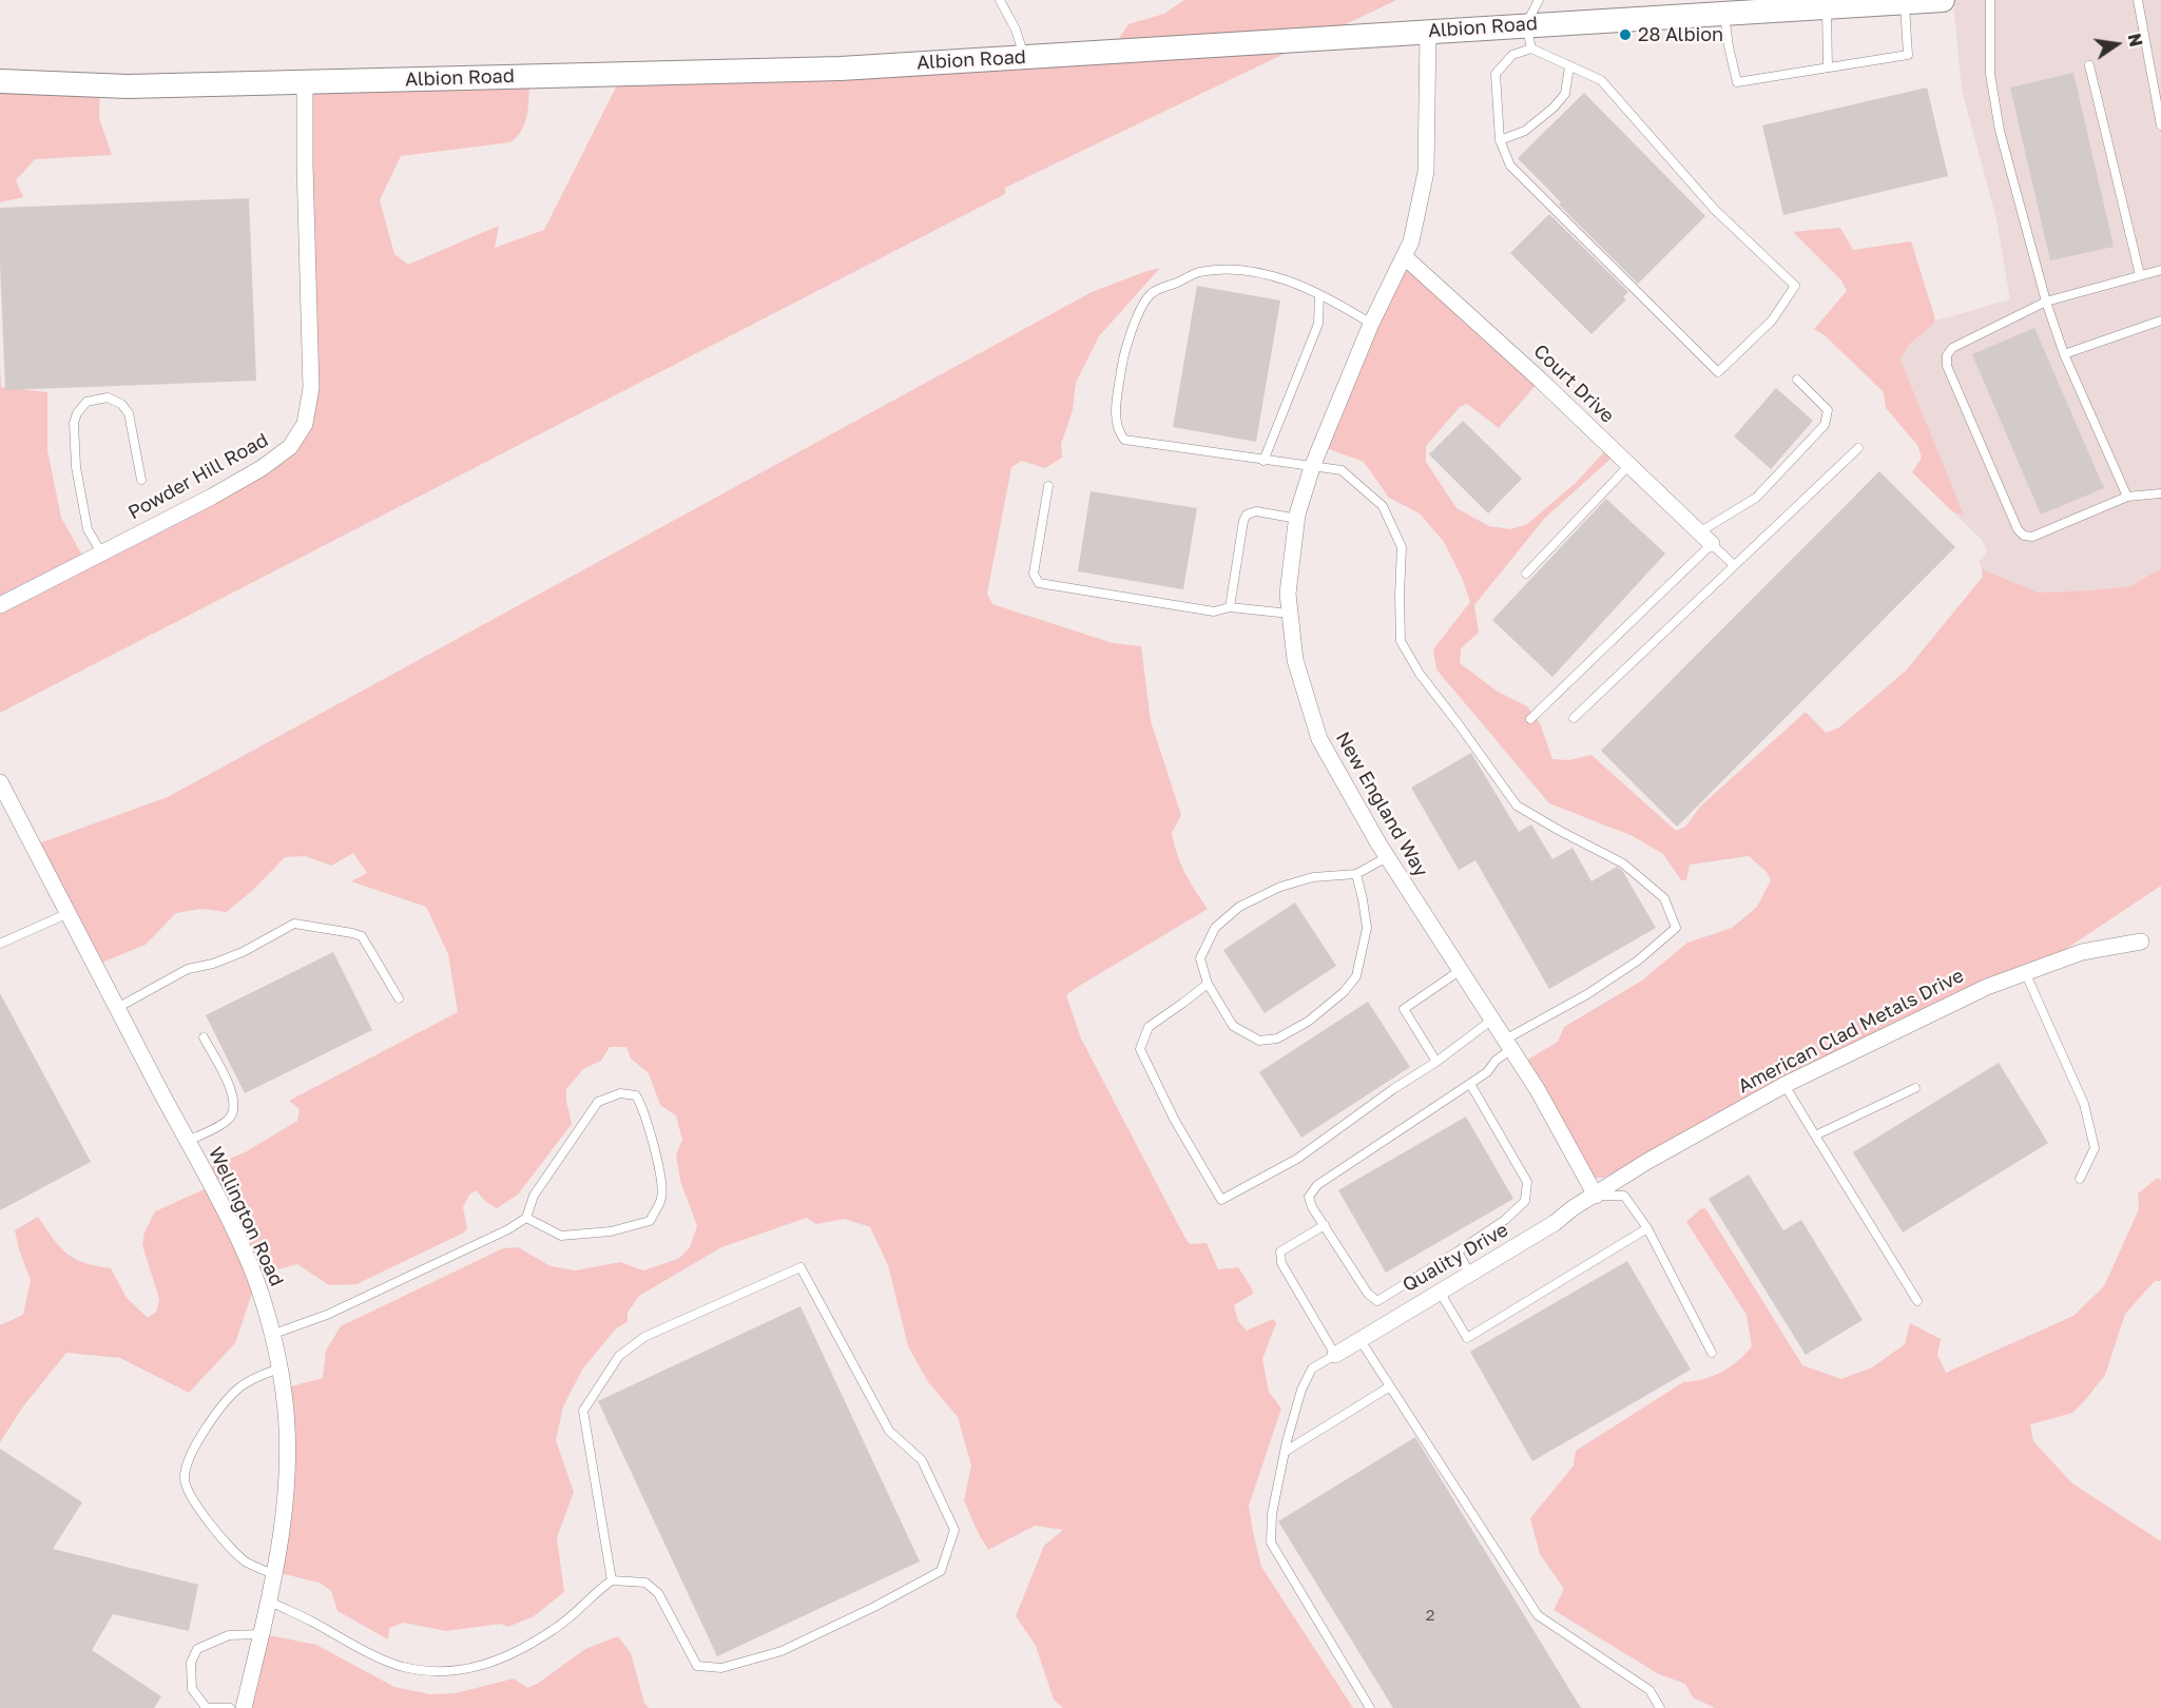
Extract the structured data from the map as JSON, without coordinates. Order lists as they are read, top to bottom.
{
  "streets": {
    "main road": ["Albion Road"],
    "street": [
      "Court Drive",
      "Powder Hill Road",
      "New England Way",
      "American Clad Metals Drive",
      "Wellington Road",
      "Quality Drive"
    ]
  },
  "crossings": [
    ["Albion Road", "Powder Hill Road"],
    ["Albion Road", "New England Way"],
    ["Court Drive", "New England Way"],
    ["New England Way", "American Clad Metals Drive"],
    ["New England Way", "Quality Drive"],
    ["American Clad Metals Drive", "Quality Drive"]
  ],
  "places": ["28 Albion"],
  "house_numbers": ["2"],
  "north": "right"
}
